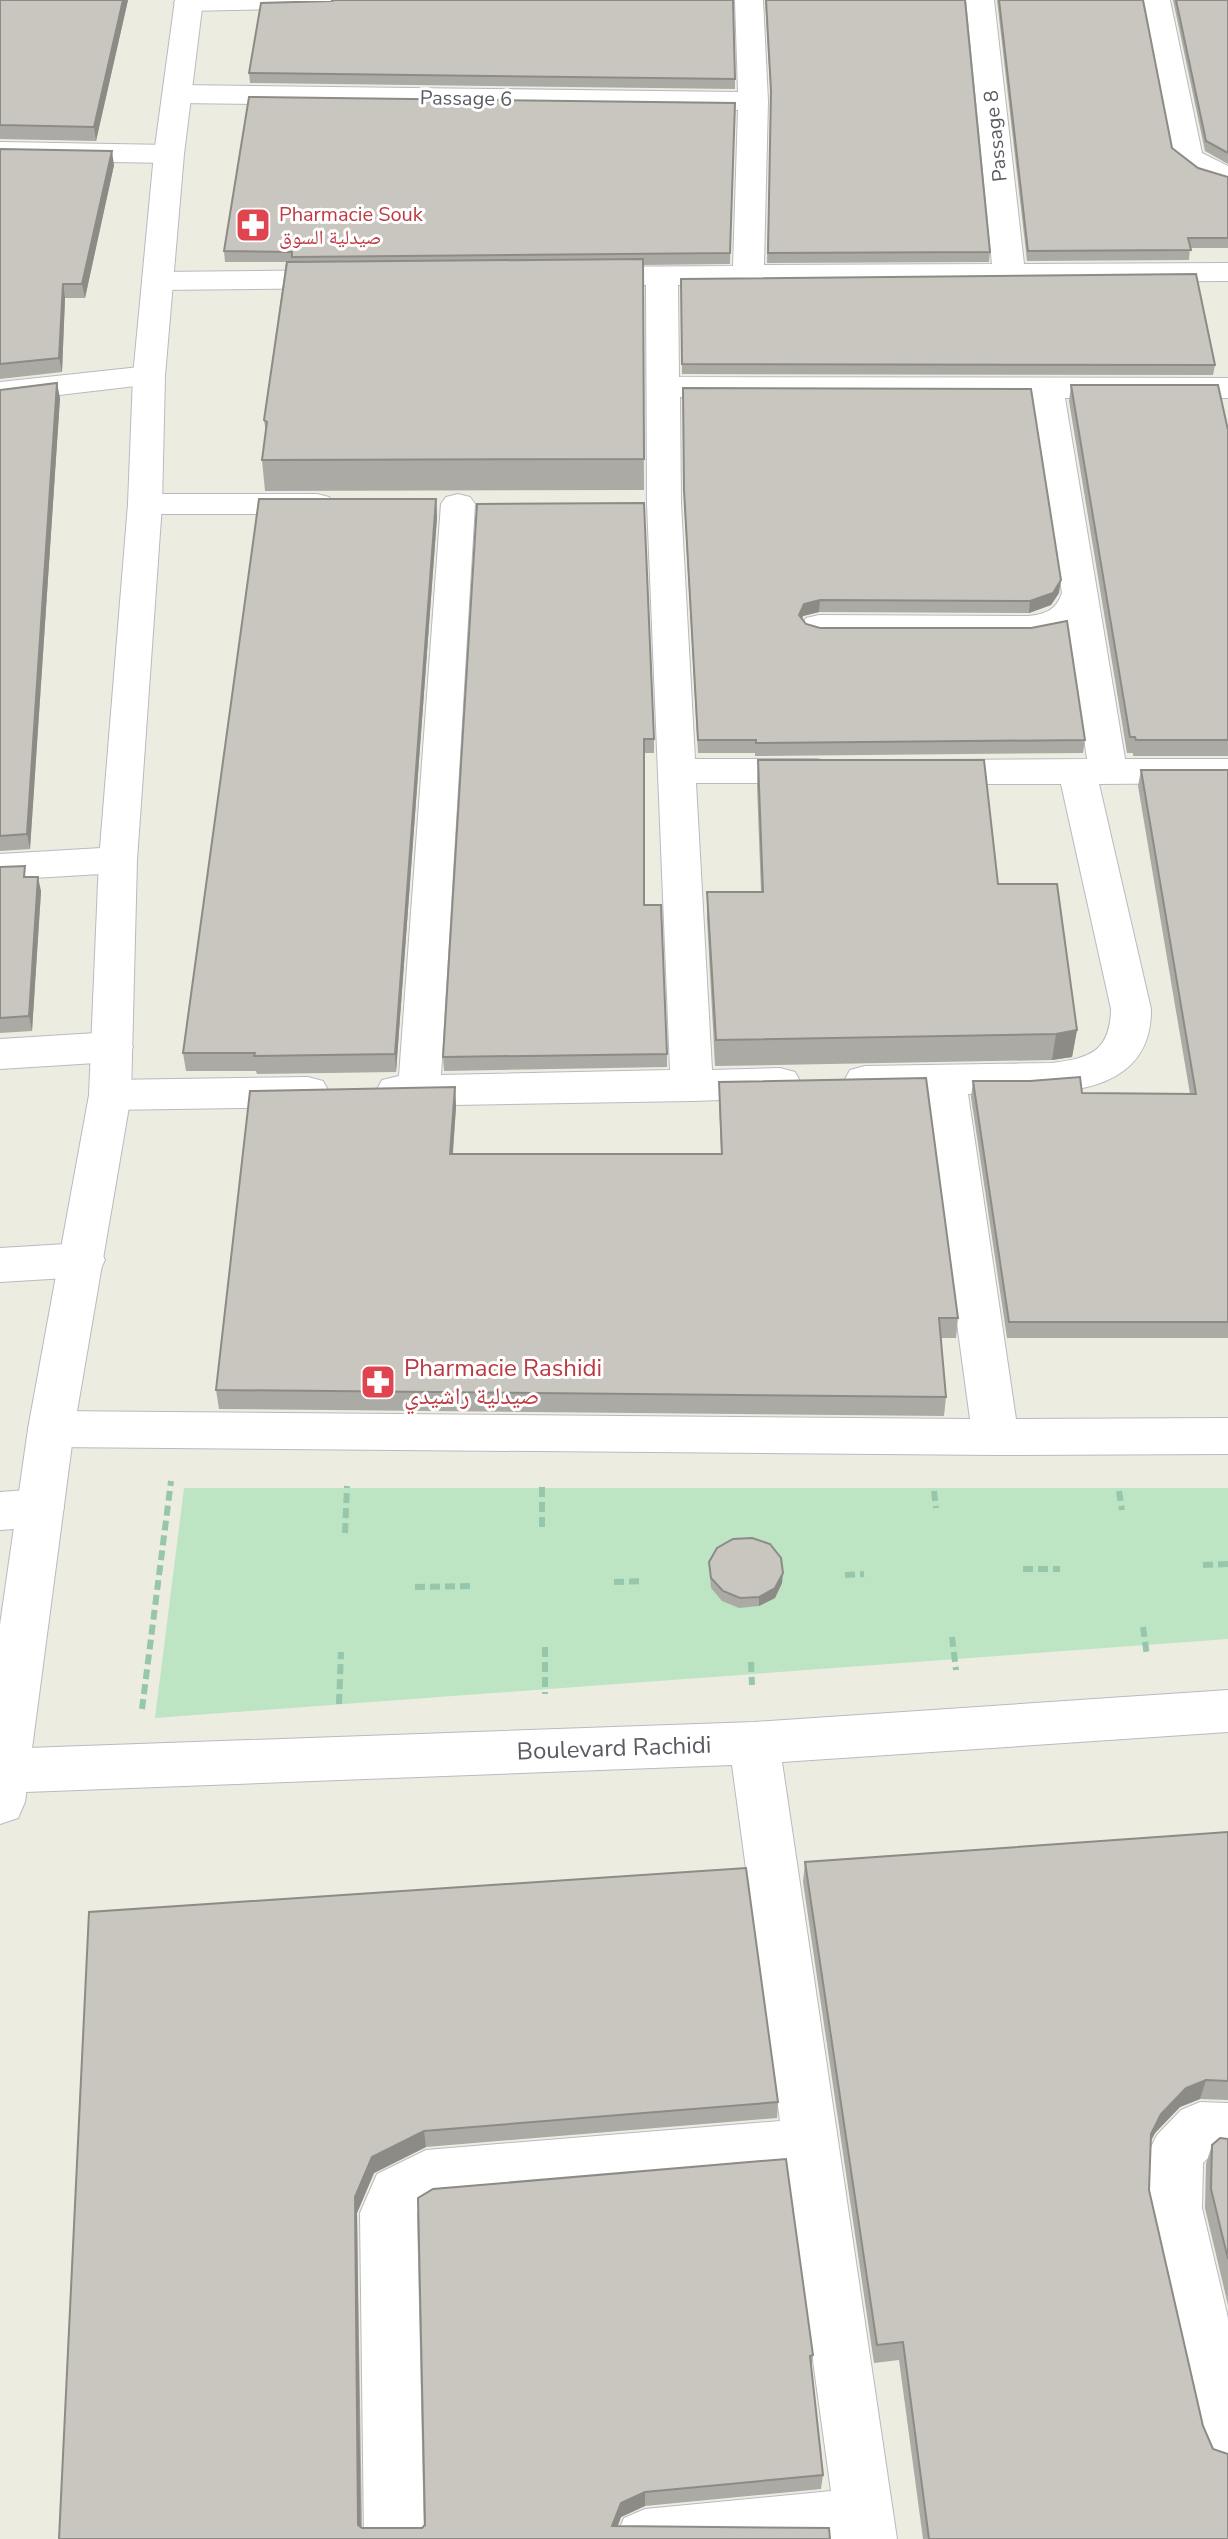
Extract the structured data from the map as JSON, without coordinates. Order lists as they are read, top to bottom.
{
  "streets": {
    "street": ["Passage 6", "Passage 8", "Boulevard Rachidi"]
  },
  "places": {
    "pharmacy": ["Pharmacie Souk صيدلية السوق", "Pharmacie Rashidi صيدلية راشيدي"]
  }
}
